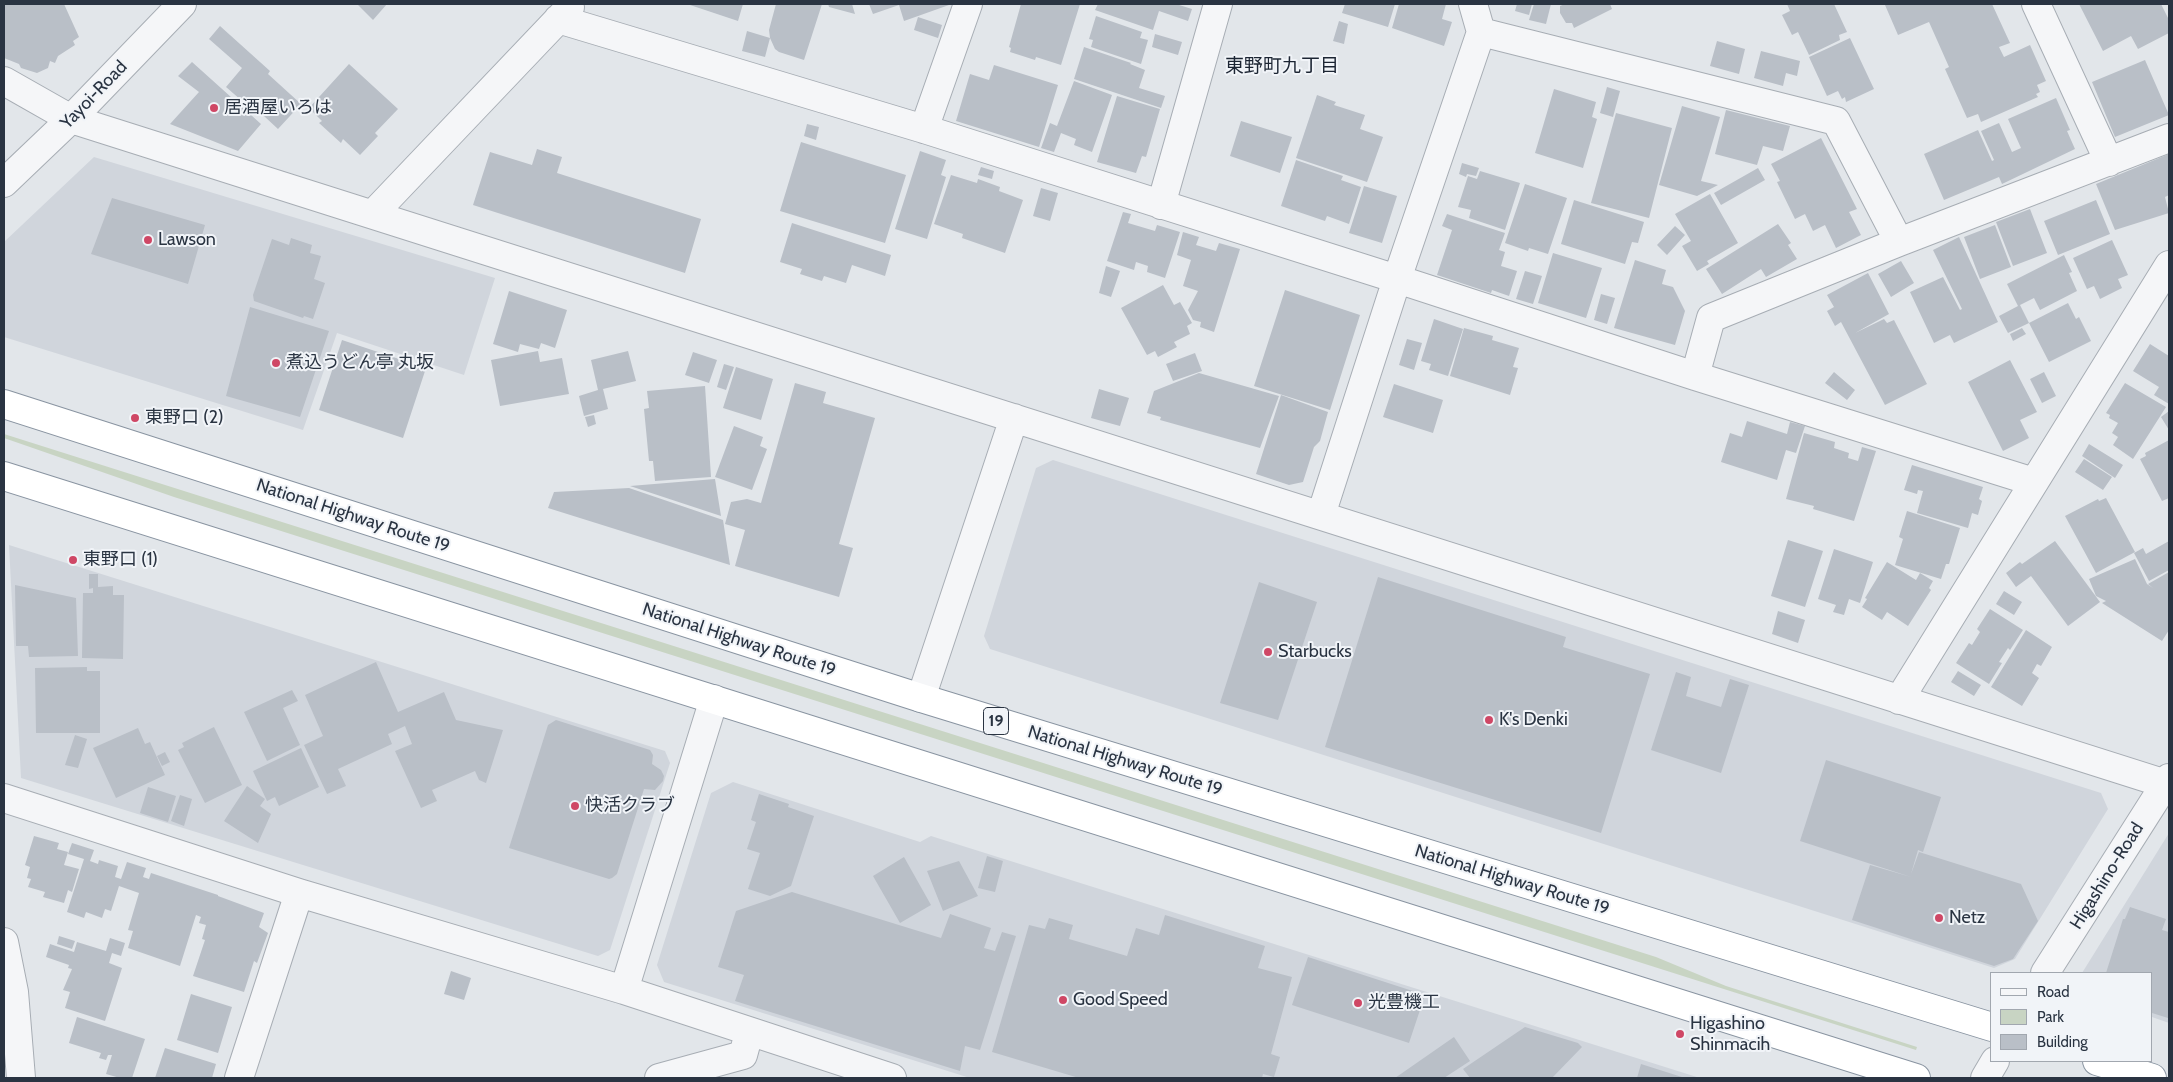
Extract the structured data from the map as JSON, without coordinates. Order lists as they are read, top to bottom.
{
  "streets": {
    "highway": ["National Highway Route 19", "19"],
    "street": ["Yayoi-Road", "Higashino-Road"]
  },
  "districts": ["東野町九丁目"],
  "places": [
    "居酒屋いろは",
    "Lawson",
    "煮込うどん亭 丸坂",
    "東野口 (2)",
    "東野口 (1)",
    "Starbucks",
    "K's Denki",
    "快活クラブ",
    "Netz",
    "Good Speed",
    "光豊機工",
    "Higashino Shinmacih"
  ],
  "legend": ["Road", "Park", "Building"]
}
